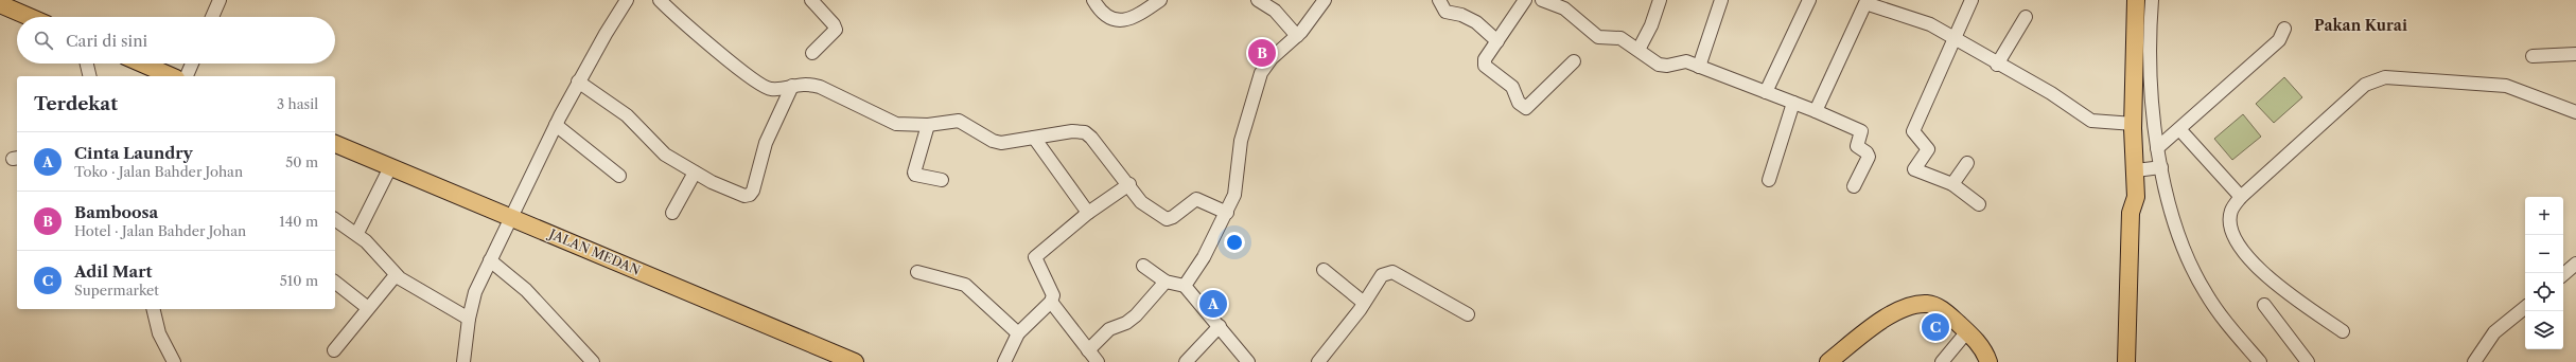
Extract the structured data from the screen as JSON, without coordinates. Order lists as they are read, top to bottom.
{
  "streets": {
    "main road": ["JALAN MEDAN"]
  },
  "districts": ["Pakan Kurai"],
  "page": {
    "search": "Cari di sini",
    "pins": ["B", "A", "C"],
    "heading": ["Terdekat", "3 hasil"],
    "list": [
      {
        "mark": "A",
        "name": "Cinta Laundry",
        "note": "Toko · Jalan Bahder Johan",
        "value": "50 m"
      },
      {
        "mark": "B",
        "name": "Bamboosa",
        "note": "Hotel · Jalan Bahder Johan",
        "value": "140 m"
      },
      {
        "mark": "C",
        "name": "Adil Mart",
        "note": "Supermarket",
        "value": "510 m"
      }
    ],
    "map_buttons": ["+", "−"]
  }
}
